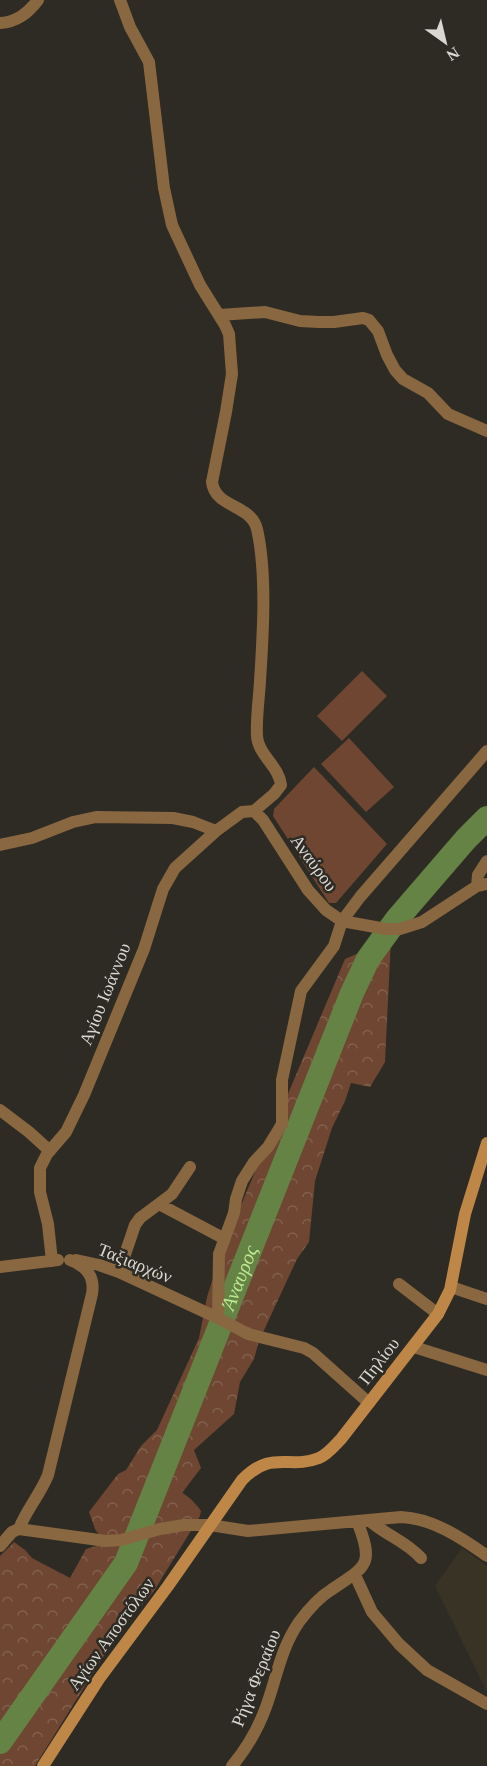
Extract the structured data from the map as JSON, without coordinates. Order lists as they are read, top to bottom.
{
  "streets": {
    "main road": ["Πηλίου", "Αγίων Αποστόλων"],
    "street": [
      "Αναύρου",
      "Αγίου Ιωάννου",
      "Ταξιαρχών",
      "Ρήγα Φεραίου"
    ]
  },
  "crossings": [
    ["Αναύρου", "Αγίου Ιωάννου"],
    ["Αγίου Ιωάννου", "Ταξιαρχών"],
    ["Ταξιαρχών", "Πηλίου"],
    ["Πηλίου", "Αγίων Αποστόλων"]
  ],
  "water": ["Άναυρος"],
  "north": "bottom right"
}
